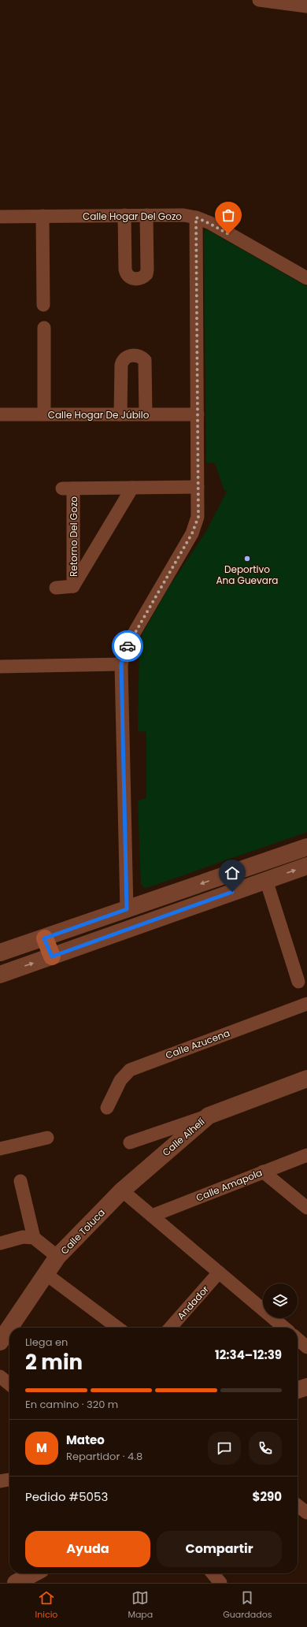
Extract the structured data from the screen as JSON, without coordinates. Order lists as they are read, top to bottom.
{
  "streets": {
    "street": [
      "Calle Hogar Del Gozo",
      "Calle Hogar De Júbilo",
      "Retorno Del Gozo",
      "Calle Azucena",
      "Calle Alhelí",
      "Calle Amapola",
      "Calle Toluca",
      "Andador"
    ]
  },
  "crossings": [
    ["Calle Alhelí", "Calle Toluca"]
  ],
  "places": ["Deportivo Ana Guevara"],
  "page": {
    "heading": ["2 min", "Llega en", "12:34–12:39"],
    "panel": [
      "Mateo",
      "Repartidor · 4.8",
      "Pedido #5053",
      "$290"
    ],
    "bar": "En camino · 320 m",
    "round": "M",
    "buttons": ["Ayuda", "Compartir"],
    "tabs": ["Inicio", "Mapa", "Guardados"]
  }
}
